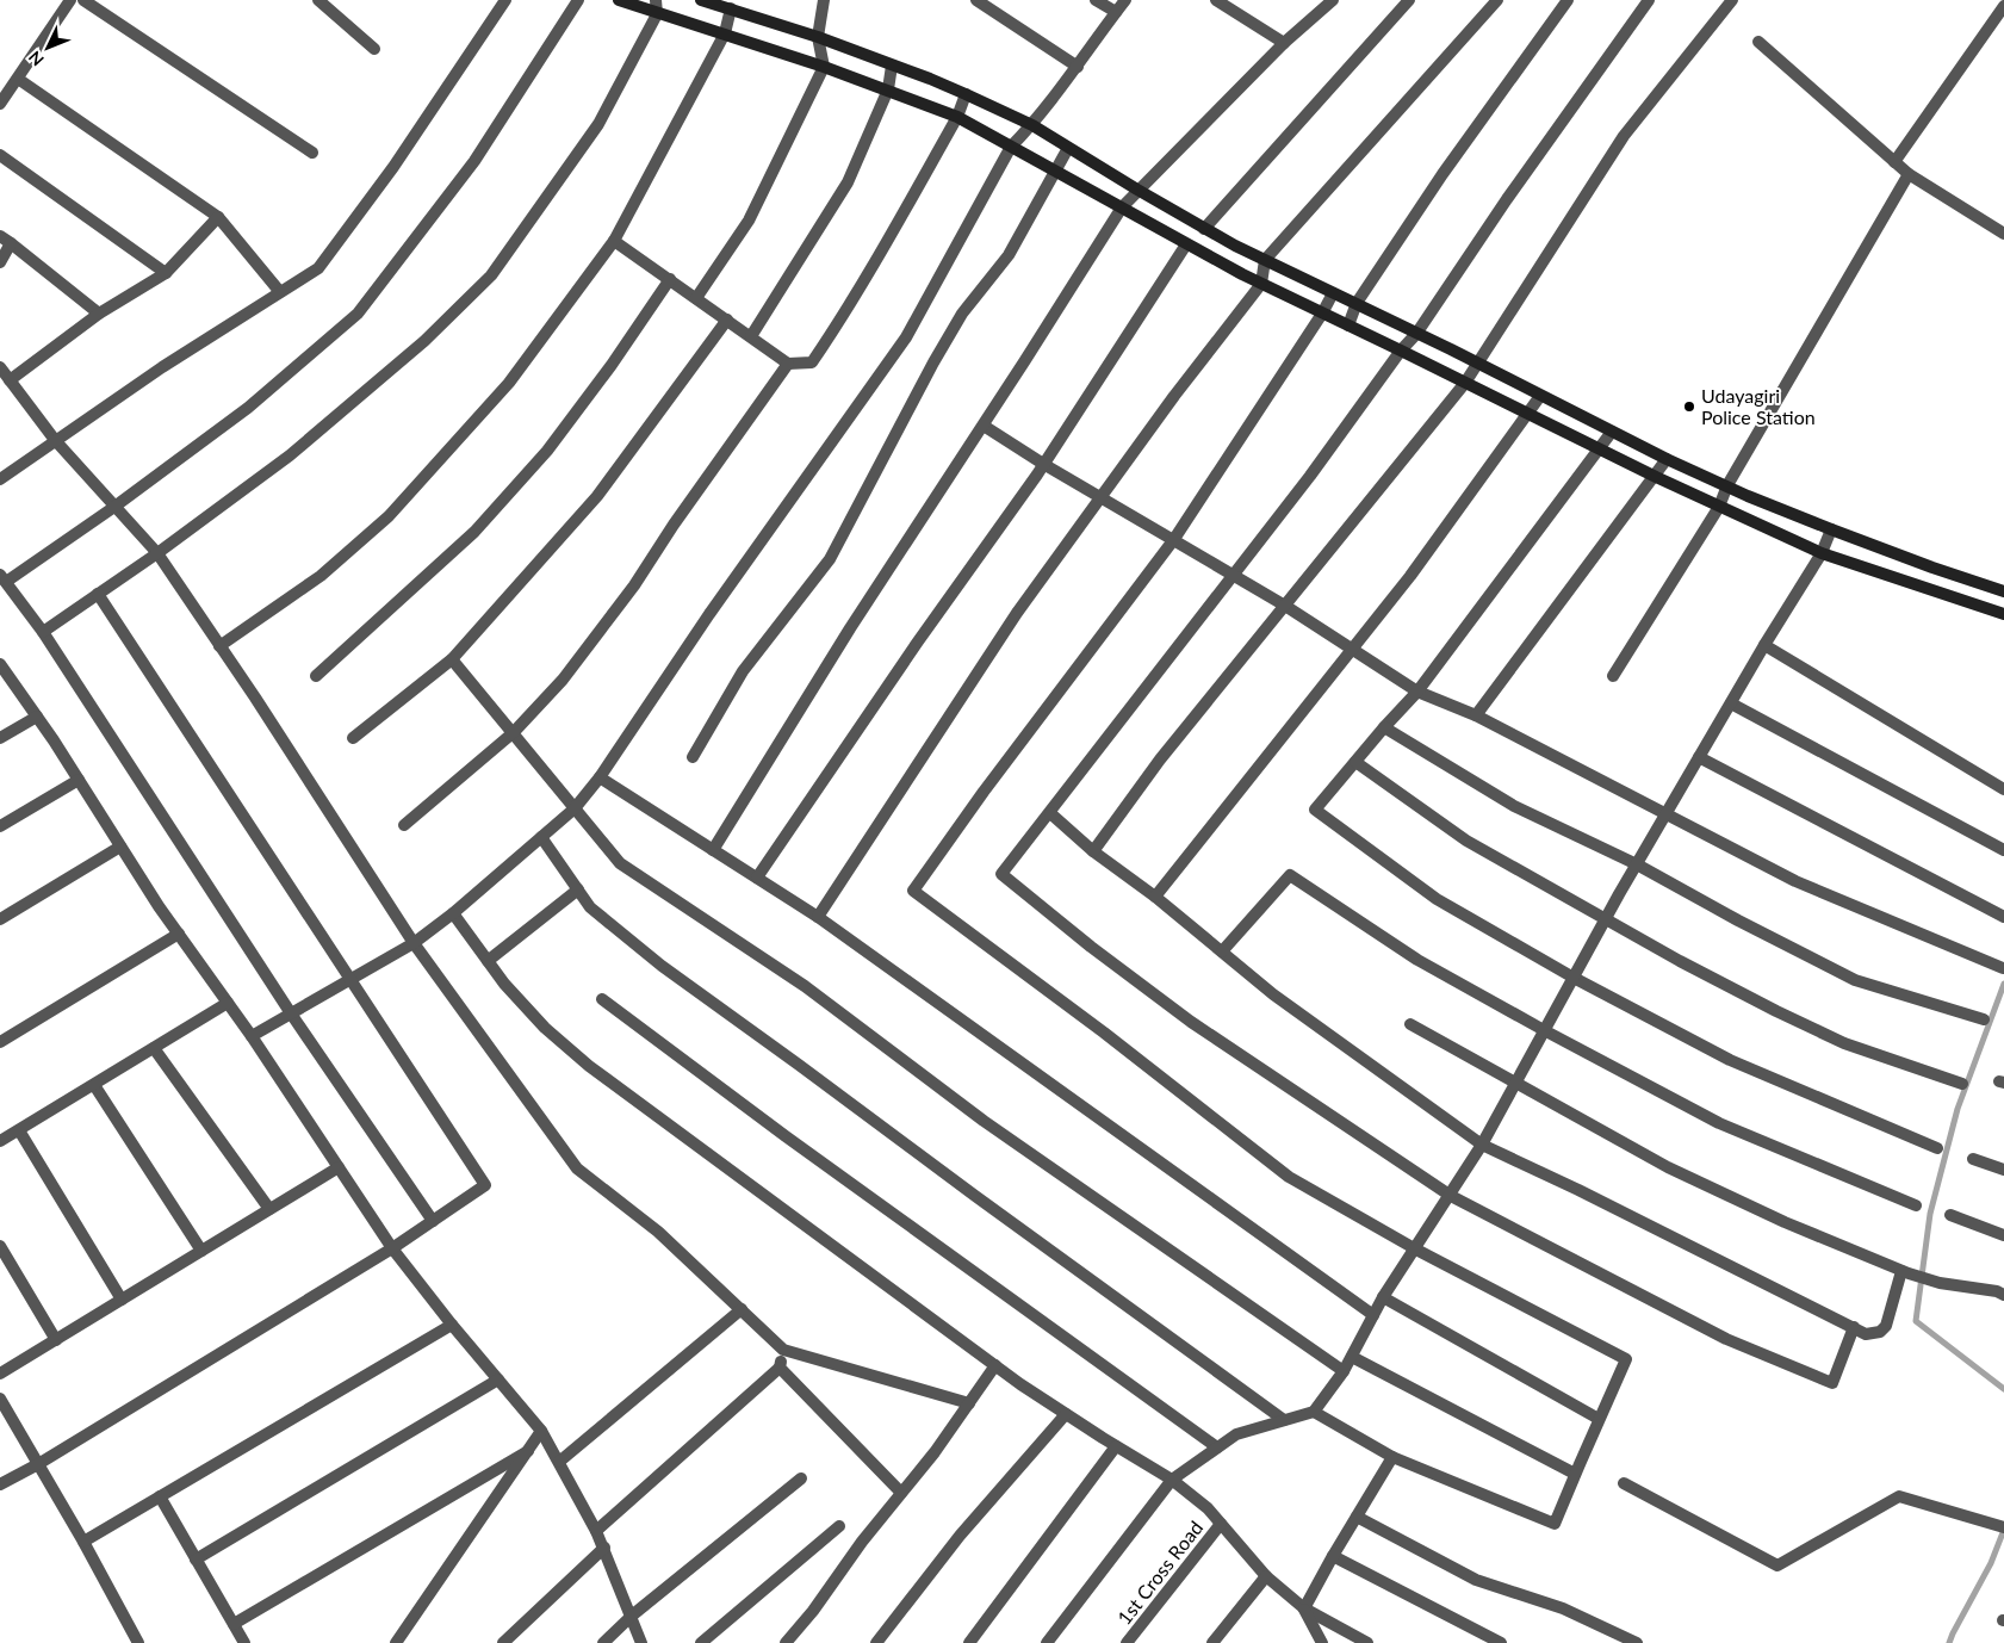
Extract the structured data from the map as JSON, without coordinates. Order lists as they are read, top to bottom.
{
  "streets": {
    "street": ["1st Cross Road"]
  },
  "places": ["Udayagiri Police Station"],
  "north": "bottom left"
}
